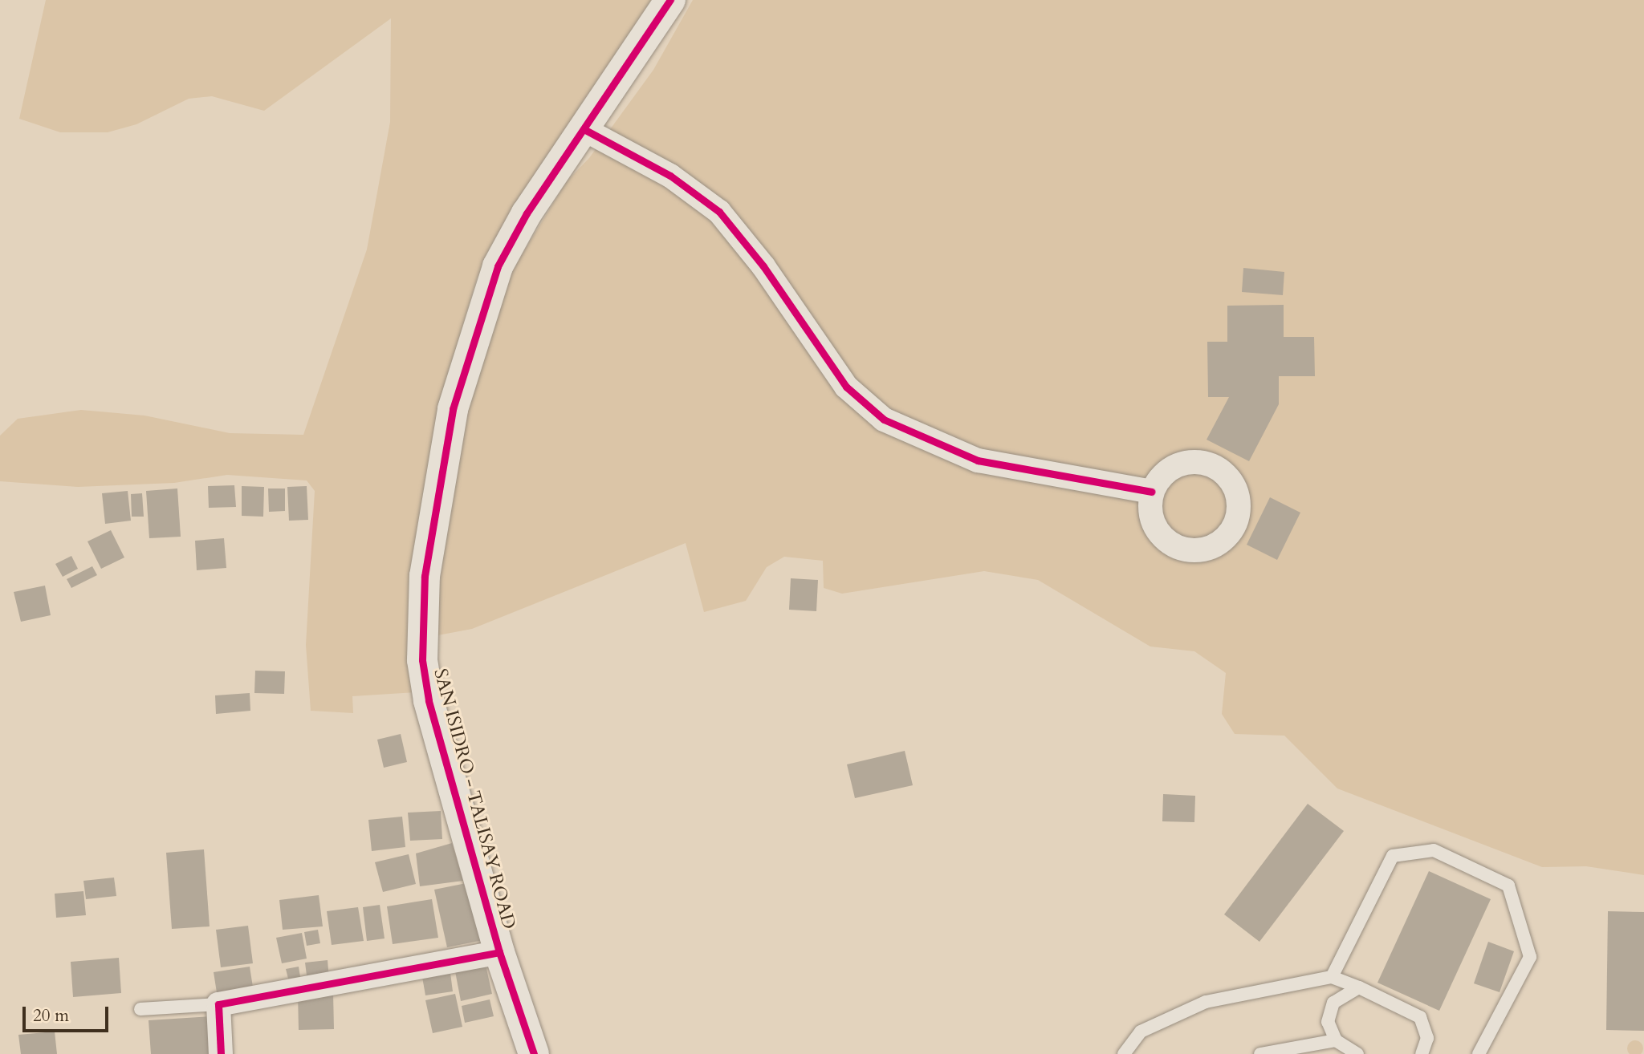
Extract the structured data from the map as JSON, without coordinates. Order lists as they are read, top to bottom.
{
  "streets": {
    "street": ["SAN ISIDRO - TALISAY ROAD"]
  },
  "scale_bar": "20 m"
}
